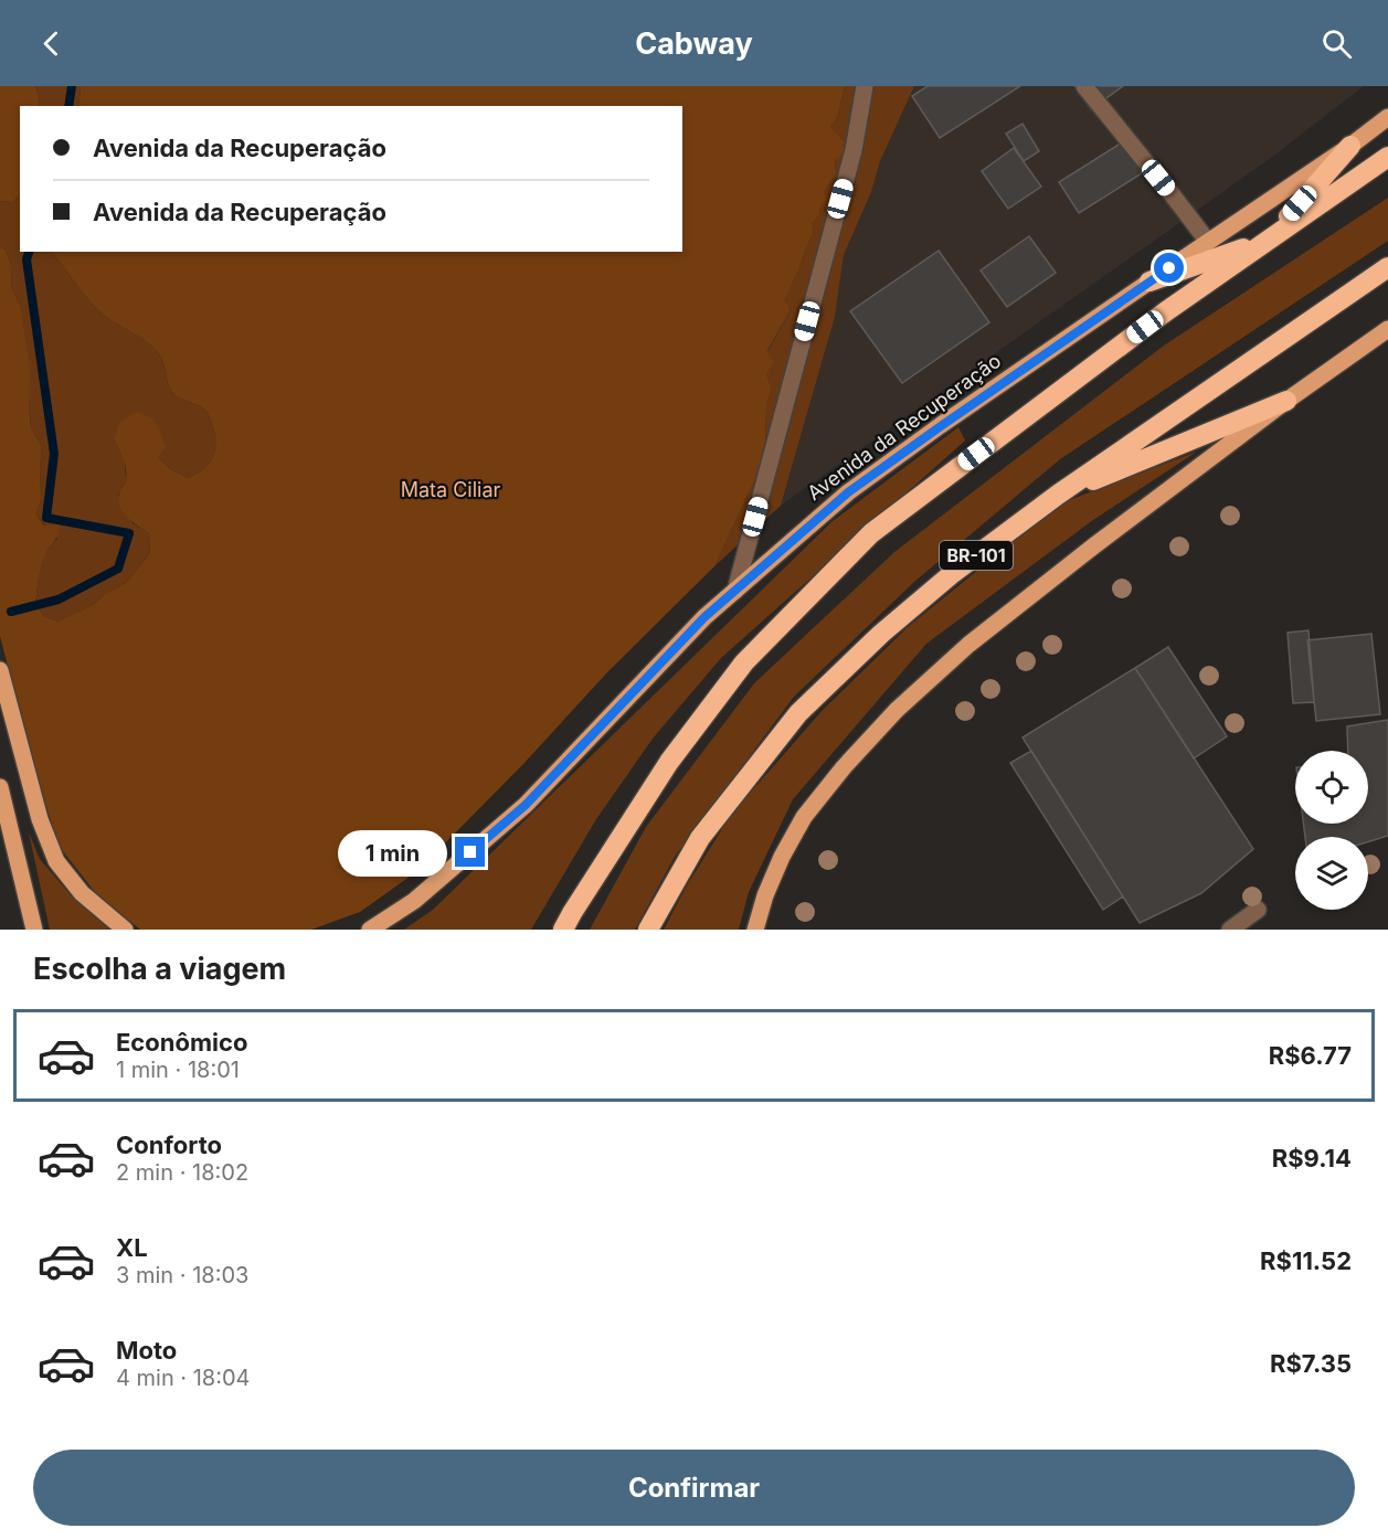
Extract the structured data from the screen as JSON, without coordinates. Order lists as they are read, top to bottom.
{
  "streets": {
    "highway": ["BR-101"],
    "main road": ["Avenida da Recuperação"]
  },
  "parks": ["Mata Ciliar"],
  "page": {
    "header": "Cabway",
    "banner": ["Avenida da Recuperação", "Avenida da Recuperação"],
    "bubble": "1 min",
    "heading": "Escolha a viagem",
    "list": [
      {
        "name": "Econômico",
        "note": "1 min · 18:01",
        "value": "R$6.77"
      },
      {
        "name": "Conforto",
        "note": "2 min · 18:02",
        "value": "R$9.14"
      },
      {
        "name": "XL",
        "note": "3 min · 18:03",
        "value": "R$11.52"
      },
      {
        "name": "Moto",
        "note": "4 min · 18:04",
        "value": "R$7.35"
      }
    ],
    "buttons": "Confirmar"
  }
}
